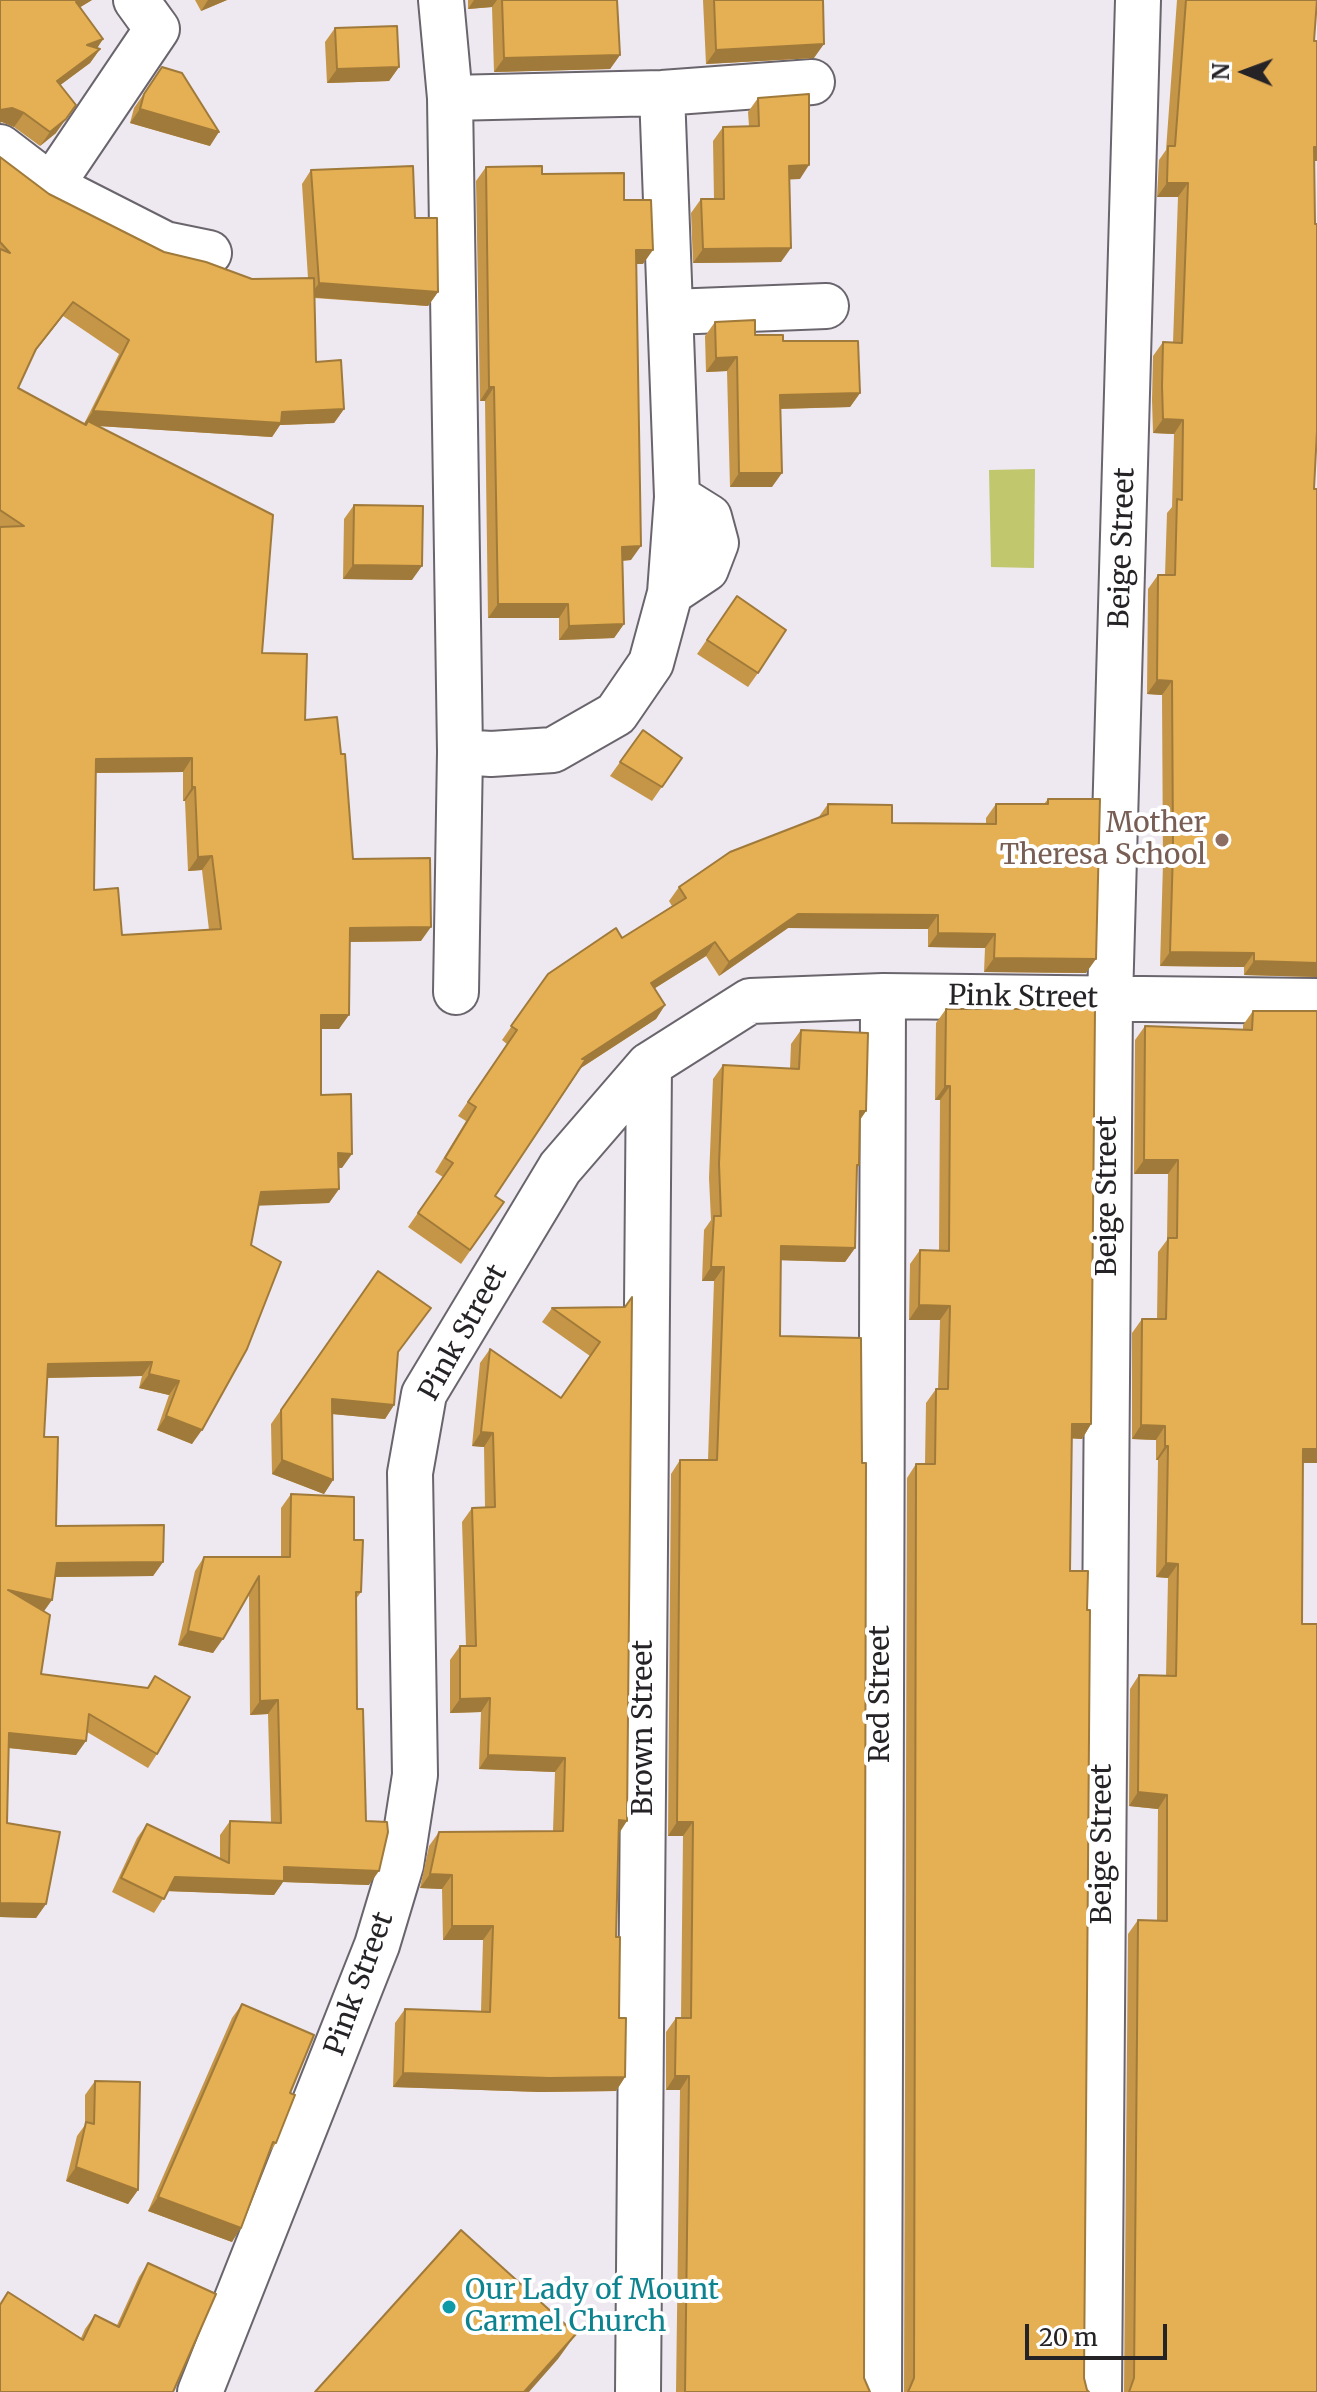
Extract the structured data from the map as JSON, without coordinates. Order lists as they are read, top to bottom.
{
  "streets": {
    "street": [
      "Beige Street",
      "Pink Street",
      "Red Street",
      "Brown Street"
    ]
  },
  "crossings": [
    ["Beige Street", "Pink Street"],
    ["Pink Street", "Red Street"],
    ["Pink Street", "Brown Street"]
  ],
  "places": ["Mother Theresa School", "Our Lady of Mount Carmel Church"],
  "scale_bar": "20 m",
  "north": "left"
}
